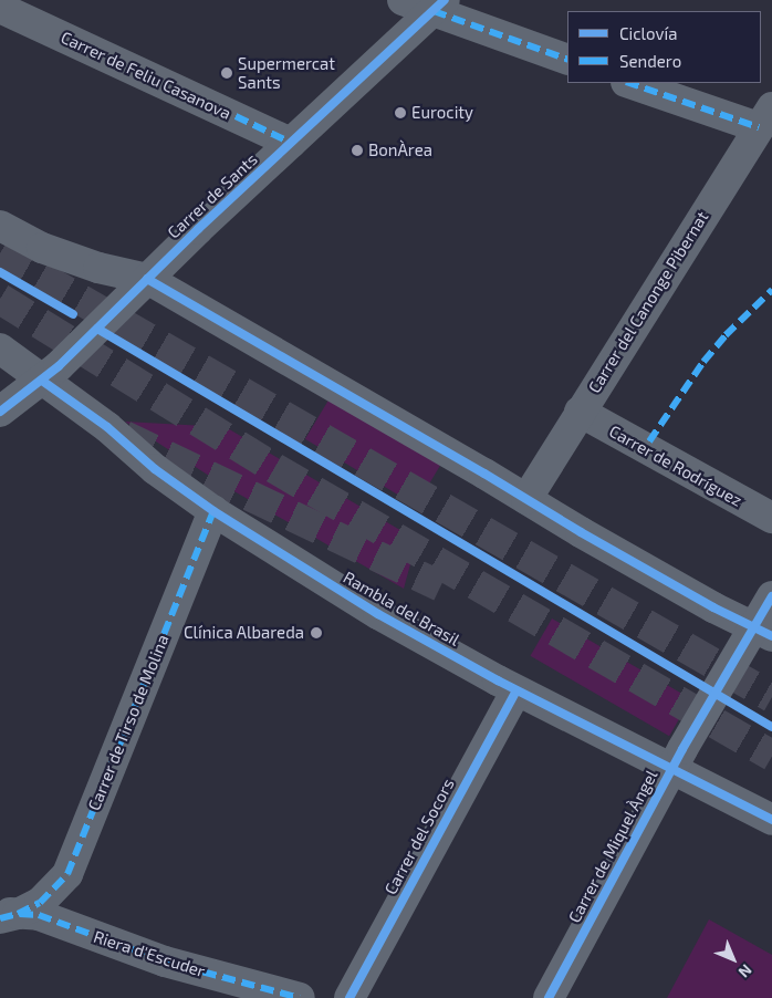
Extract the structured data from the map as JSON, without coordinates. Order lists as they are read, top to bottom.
{
  "streets": {
    "street": [
      "Carrer de Feliu Casanova",
      "Carrer de Sants",
      "Carrer del Canonge Pibernat",
      "Carrer de Rodríguez",
      "Rambla del Brasil",
      "Carrer de Tirso de Molina",
      "Carrer del Socors",
      "Carrer de Miquel Àngel",
      "Riera d'Escuder"
    ]
  },
  "crossings": [
    ["Carrer de Feliu Casanova", "Carrer de Sants"],
    ["Carrer de Sants", "Rambla del Brasil"],
    ["Carrer del Canonge Pibernat", "Carrer de Rodríguez"],
    ["Rambla del Brasil", "Carrer de Tirso de Molina"],
    ["Rambla del Brasil", "Carrer del Socors"],
    ["Rambla del Brasil", "Carrer de Miquel Àngel"],
    ["Carrer de Tirso de Molina", "Riera d'Escuder"]
  ],
  "places": [
    "Supermercat Sants",
    "Eurocity",
    "BonÀrea",
    "Clínica Albareda"
  ],
  "legend": ["Ciclovía", "Sendero"],
  "north": "bottom right"
}
